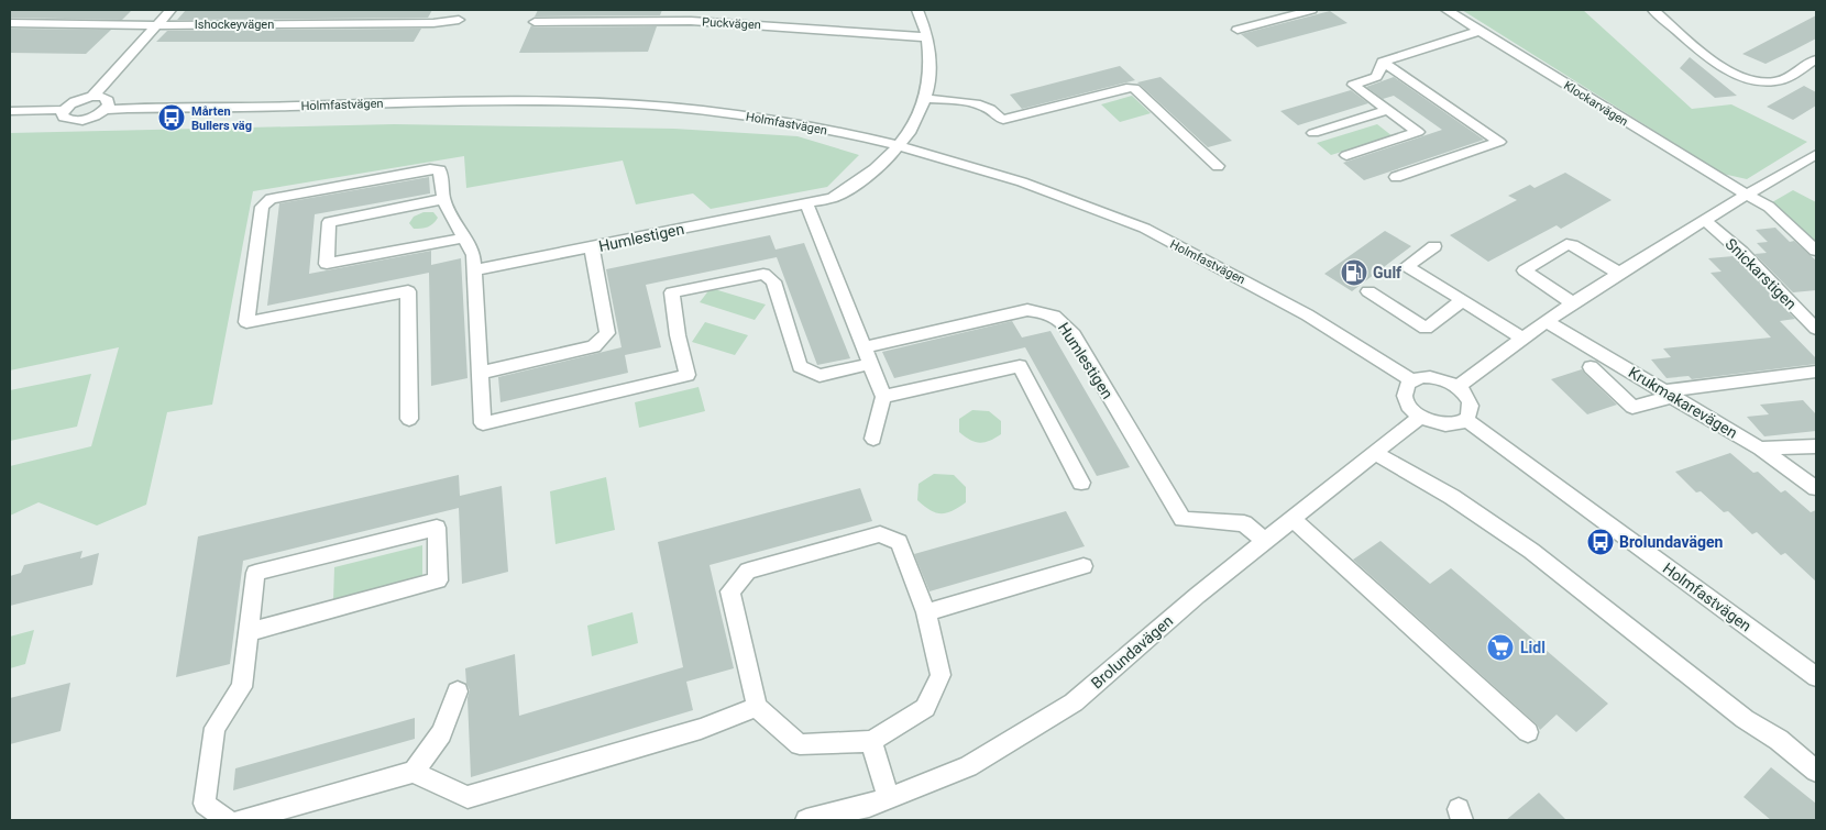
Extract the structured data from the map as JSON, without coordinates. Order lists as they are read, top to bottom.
{
  "streets": {
    "street": [
      "Puckvägen",
      "Ishockeyvägen",
      "Klockarvägen",
      "Holmfastvägen",
      "Humlestigen",
      "Snickarstigen",
      "Krukmakarevägen",
      "Brolundavägen"
    ]
  },
  "crossings": [
    ["Puckvägen", "Humlestigen"],
    ["Holmfastvägen", "Humlestigen"],
    ["Holmfastvägen", "Brolundavägen"],
    ["Humlestigen", "Brolundavägen"]
  ],
  "places": {
    "bus stop": ["Mårten Bullers väg", "Brolundavägen"],
    "fuel station": ["Gulf"],
    "supermarket": ["Lidl"]
  }
}
